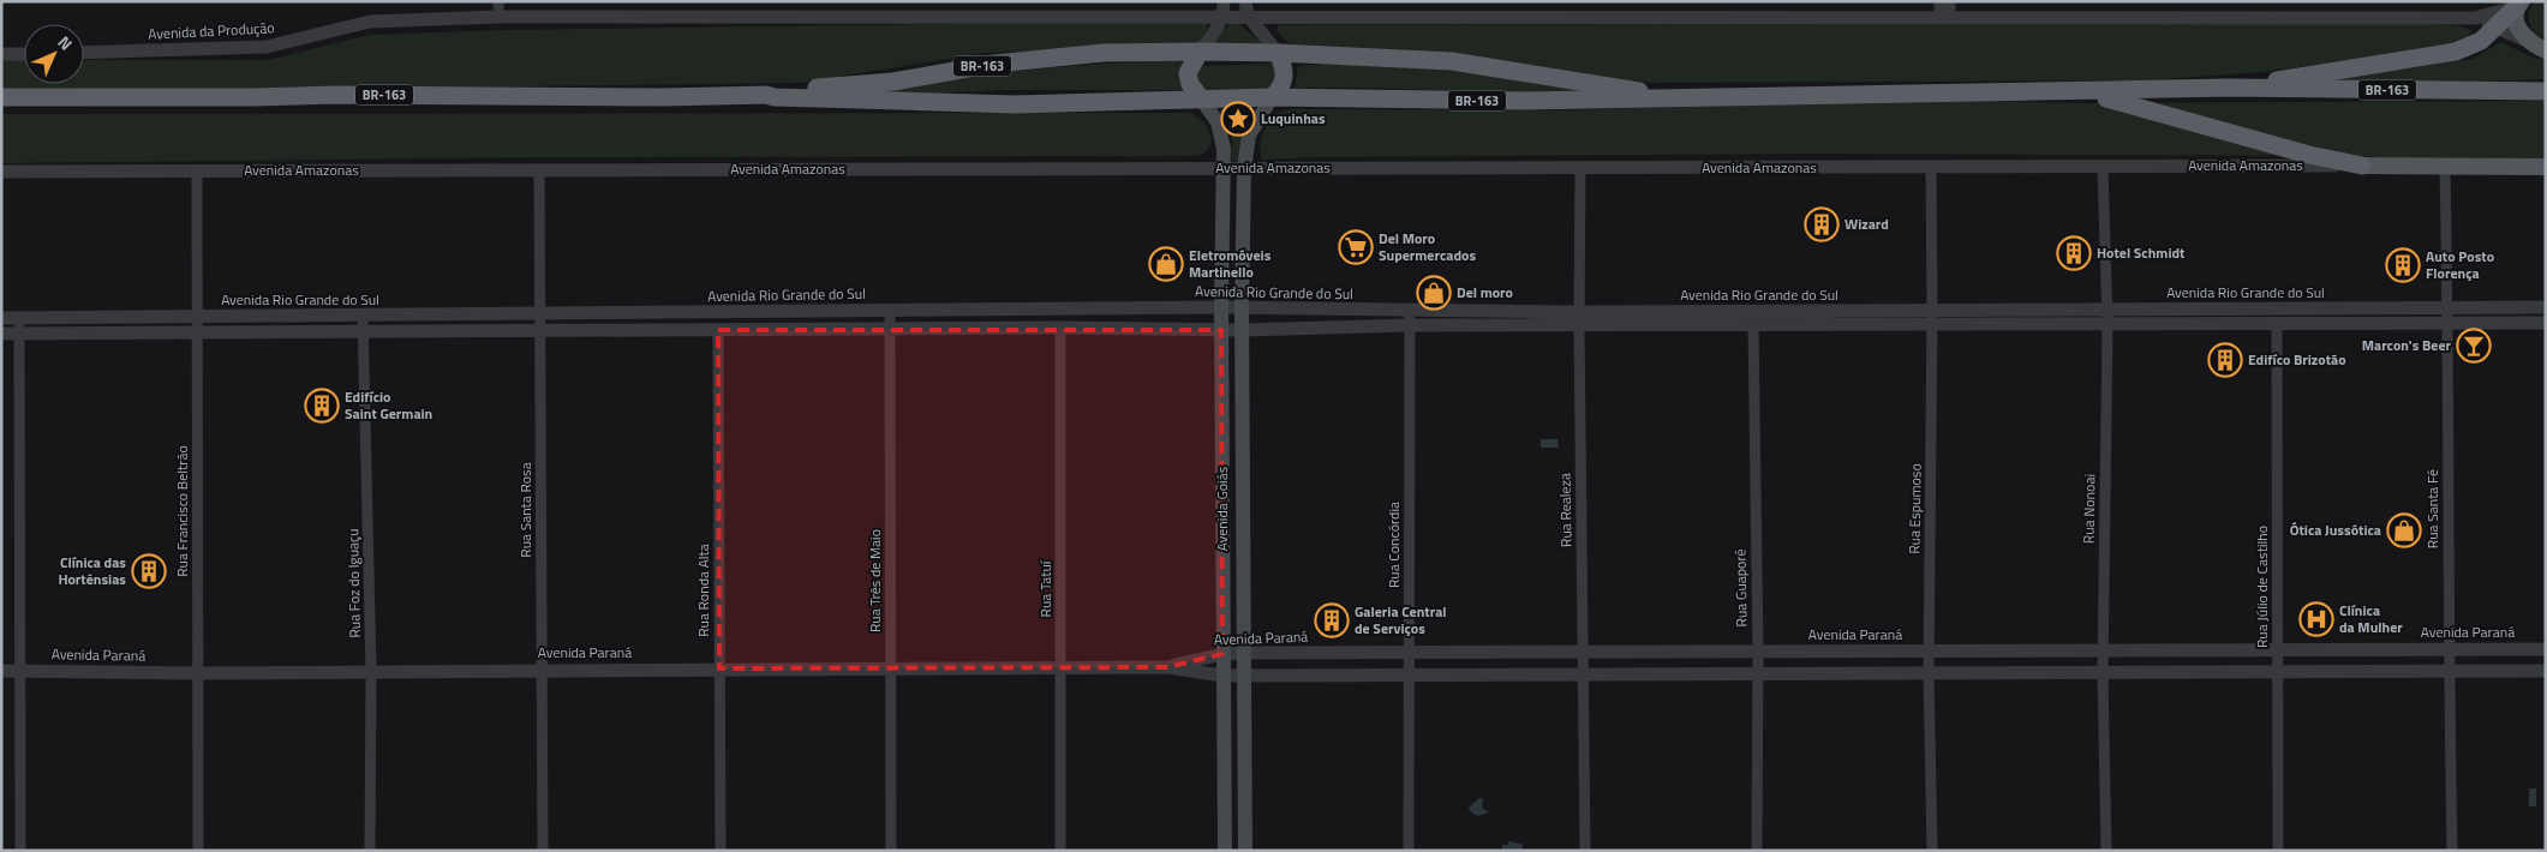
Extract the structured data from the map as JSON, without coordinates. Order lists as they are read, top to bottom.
{
  "streets": {
    "highway": ["BR-163"],
    "main road": ["Avenida Amazonas", "Avenida Goiás"],
    "street": [
      "Avenida da Produção",
      "Avenida Rio Grande do Sul",
      "Rua Espumoso",
      "Rua Nonoai",
      "Rua Santa Fé",
      "Rua Santa Rosa",
      "Rua Realeza",
      "Rua Francisco Beltrão",
      "Rua Concórdia",
      "Rua Três de Maio",
      "Rua Foz do Iguaçu",
      "Rua Júlio de Castilho",
      "Rua Guaporé",
      "Rua Tatuí",
      "Rua Ronda Alta",
      "Avenida Paraná"
    ]
  },
  "crossings": [
    ["BR-163", "Avenida Goiás"],
    ["Avenida Amazonas", "Avenida Goiás"],
    ["Avenida Amazonas", "Rua Espumoso"],
    ["Avenida Amazonas", "Rua Nonoai"],
    ["Avenida Amazonas", "Rua Santa Fé"],
    ["Avenida Amazonas", "Rua Santa Rosa"],
    ["Avenida Amazonas", "Rua Realeza"],
    ["Avenida Amazonas", "Rua Francisco Beltrão"],
    ["Avenida Rio Grande do Sul", "Avenida Goiás"],
    ["Avenida Rio Grande do Sul", "Rua Espumoso"],
    ["Avenida Rio Grande do Sul", "Rua Nonoai"],
    ["Avenida Rio Grande do Sul", "Rua Santa Fé"],
    ["Avenida Rio Grande do Sul", "Rua Santa Rosa"],
    ["Avenida Rio Grande do Sul", "Rua Realeza"],
    ["Avenida Rio Grande do Sul", "Rua Francisco Beltrão"],
    ["Avenida Rio Grande do Sul", "Rua Concórdia"],
    ["Avenida Rio Grande do Sul", "Rua Três de Maio"],
    ["Avenida Rio Grande do Sul", "Rua Foz do Iguaçu"],
    ["Avenida Rio Grande do Sul", "Rua Júlio de Castilho"],
    ["Avenida Rio Grande do Sul", "Rua Guaporé"],
    ["Avenida Rio Grande do Sul", "Rua Tatuí"],
    ["Avenida Rio Grande do Sul", "Rua Ronda Alta"],
    ["Avenida Goiás", "Avenida Paraná"],
    ["Rua Espumoso", "Avenida Paraná"],
    ["Rua Nonoai", "Avenida Paraná"],
    ["Rua Santa Fé", "Avenida Paraná"],
    ["Rua Santa Rosa", "Avenida Paraná"],
    ["Rua Realeza", "Avenida Paraná"],
    ["Rua Francisco Beltrão", "Avenida Paraná"],
    ["Rua Concórdia", "Avenida Paraná"],
    ["Rua Três de Maio", "Avenida Paraná"],
    ["Rua Foz do Iguaçu", "Avenida Paraná"],
    ["Rua Júlio de Castilho", "Avenida Paraná"],
    ["Rua Guaporé", "Avenida Paraná"],
    ["Rua Tatuí", "Avenida Paraná"],
    ["Rua Ronda Alta", "Avenida Paraná"]
  ],
  "places": {
    "place": ["Luquinhas"],
    "building": [
      "Wizard",
      "Hotel Schmidt",
      "Auto Posto Florença",
      "Edifíco Brizotão",
      "Edifício Saint Germain",
      "Clínica das Hortênsias",
      "Galeria Central de Serviços"
    ],
    "supermarket": ["Del Moro Supermercados"],
    "shop": ["Eletromóveis Martinello", "Del moro", "Ótica Jussótica"],
    "bar": ["Marcon's Beer"],
    "hospital": ["Clínica da Mulher"]
  },
  "north": "top right"
}
